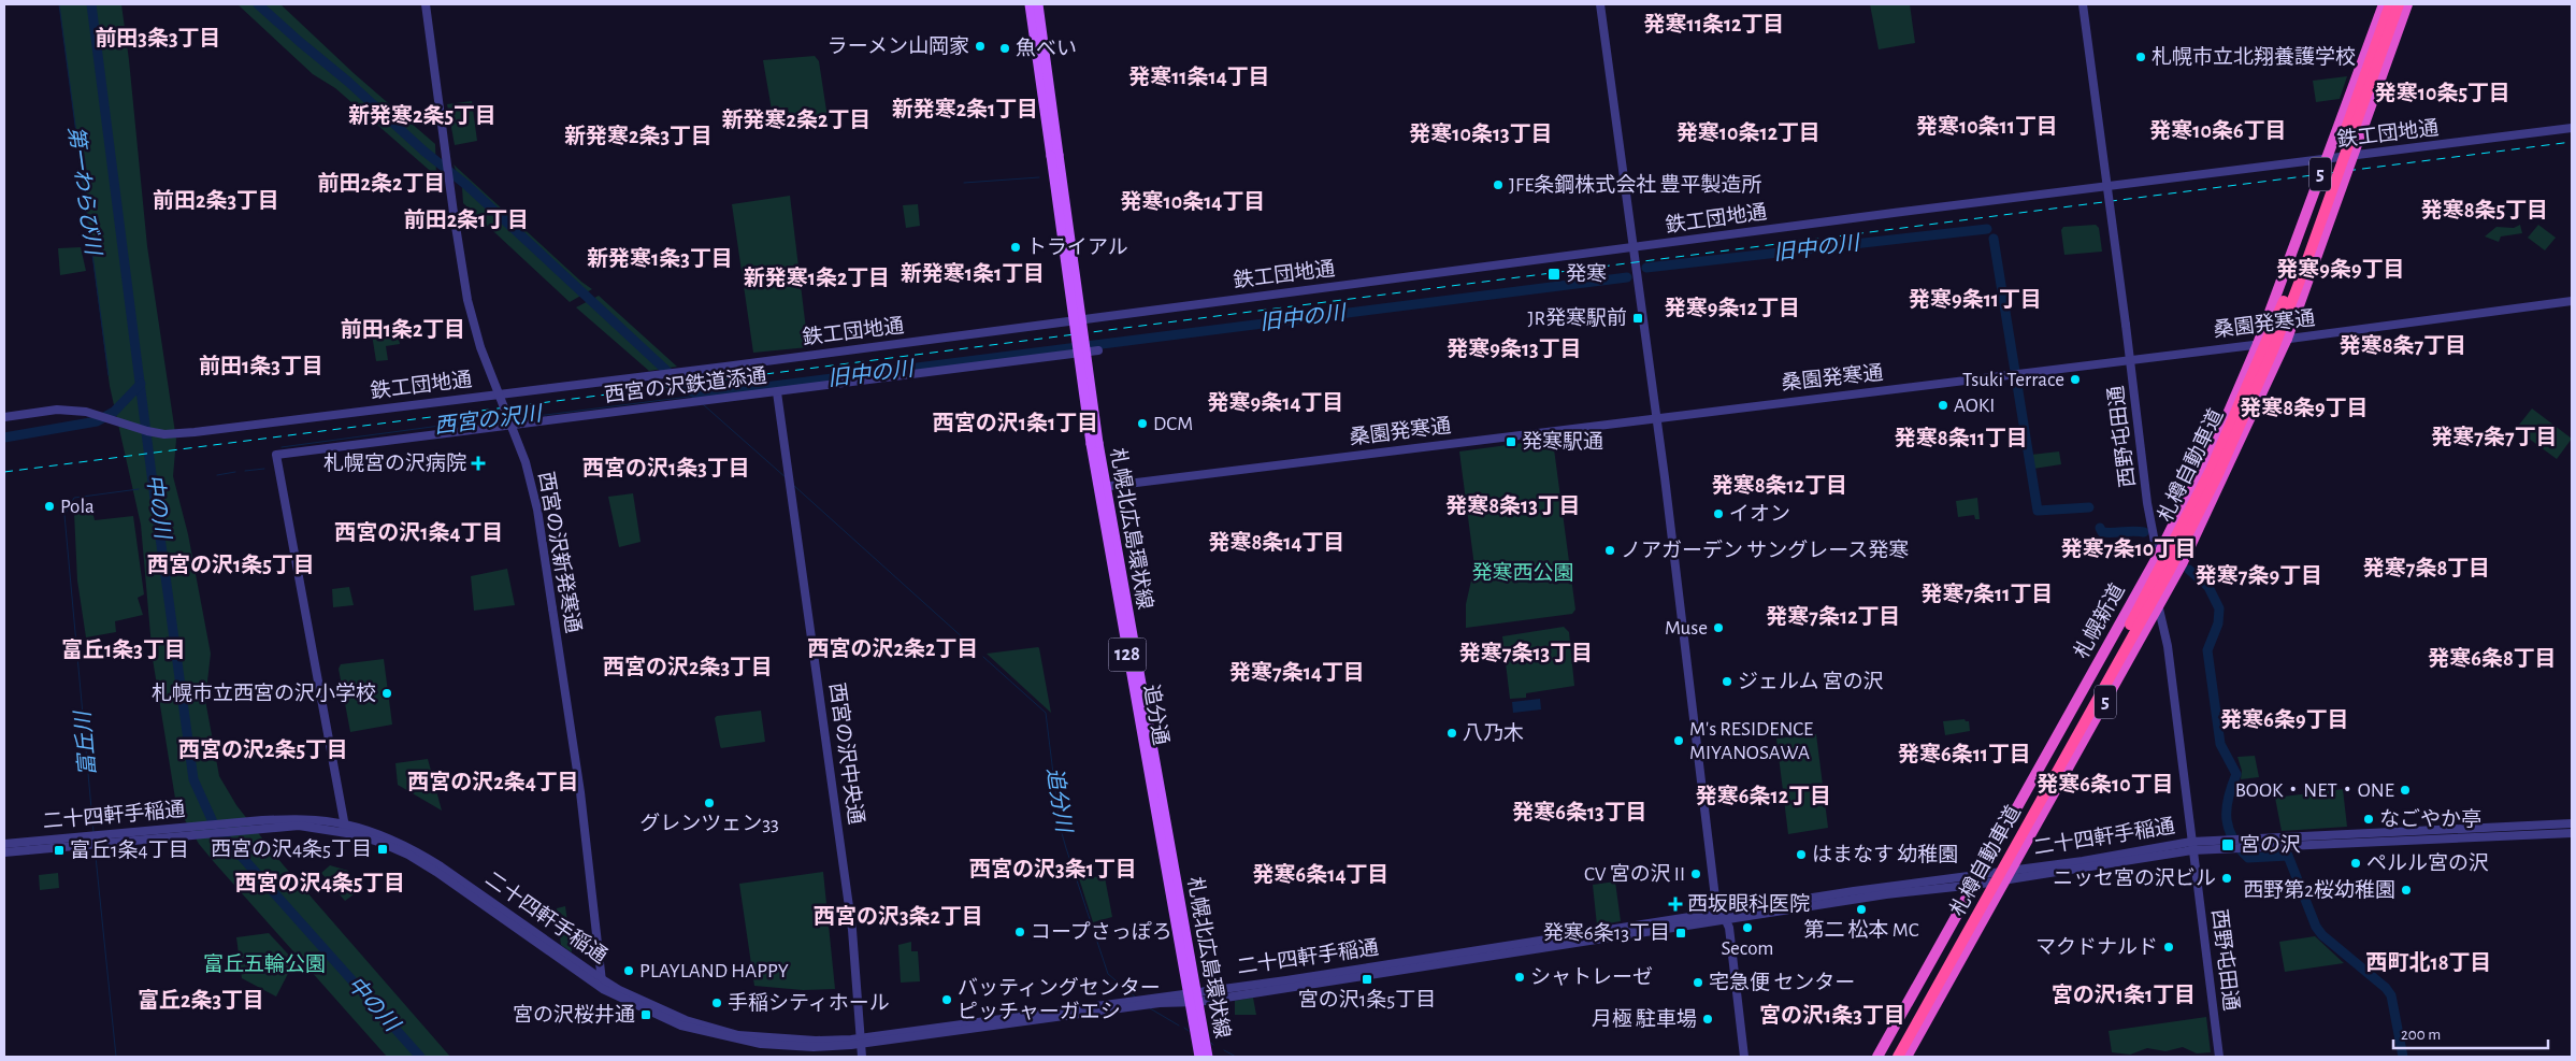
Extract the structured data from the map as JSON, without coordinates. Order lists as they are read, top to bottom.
{
  "streets": {
    "highway": ["5", "札樽自動車道", "札幌新道"],
    "main road": ["札幌北広島環状線", "128", "追分通"],
    "street": [
      "鉄工団地通",
      "桑園発寒通",
      "西宮の沢鉄道添通",
      "西野屯田通",
      "西宮の沢新発寒通",
      "西宮の沢中央通",
      "二十四軒手稲通"
    ]
  },
  "crossings": [
    ["5", "桑園発寒通"],
    ["5", "西野屯田通"],
    ["5", "二十四軒手稲通"],
    ["桑園発寒通", "西野屯田通"],
    ["桑園発寒通", "札幌北広島環状線"],
    ["桑園発寒通", "札幌新道"],
    ["桑園発寒通", "追分通"],
    ["西宮の沢鉄道添通", "西宮の沢中央通"],
    ["西宮の沢鉄道添通", "二十四軒手稲通"],
    ["西野屯田通", "札幌新道"],
    ["西野屯田通", "二十四軒手稲通"],
    ["札幌北広島環状線", "追分通"],
    ["札幌北広島環状線", "二十四軒手稲通"],
    ["西宮の沢新発寒通", "二十四軒手稲通"],
    ["札幌新道", "二十四軒手稲通"],
    ["西宮の沢中央通", "二十四軒手稲通"]
  ],
  "districts": [
    "発寒11条12丁目",
    "前田3条3丁目",
    "発寒11条14丁目",
    "発寒10条5丁目",
    "新発寒2条1丁目",
    "新発寒2条5丁目",
    "新発寒2条2丁目",
    "発寒10条11丁目",
    "発寒10条6丁目",
    "発寒10条12丁目",
    "発寒10条13丁目",
    "新発寒2条3丁目",
    "前田2条2丁目",
    "前田2条3丁目",
    "発寒10条14丁目",
    "発寒8条5丁目",
    "前田2条1丁目",
    "新発寒1条3丁目",
    "発寒9条9丁目",
    "新発寒1条1丁目",
    "新発寒1条2丁目",
    "発寒9条11丁目",
    "発寒9条12丁目",
    "前田1条2丁目",
    "発寒8条7丁目",
    "発寒9条13丁目",
    "前田1条3丁目",
    "発寒9条14丁目",
    "発寒8条9丁目",
    "西宮の沢1条1丁目",
    "発寒7条7丁目",
    "発寒8条11丁目",
    "西宮の沢1条3丁目",
    "発寒8条12丁目",
    "発寒8条13丁目",
    "西宮の沢1条4丁目",
    "発寒8条14丁目",
    "発寒7条10丁目",
    "西宮の沢1条5丁目",
    "発寒7条8丁目",
    "発寒7条9丁目",
    "発寒7条11丁目",
    "発寒7条12丁目",
    "西宮の沢2条2丁目",
    "富丘1条3丁目",
    "発寒7条13丁目",
    "発寒6条8丁目",
    "西宮の沢2条3丁目",
    "発寒7条14丁目",
    "発寒6条9丁目",
    "西宮の沢2条5丁目",
    "発寒6条11丁目",
    "西宮の沢2条4丁目",
    "発寒6条10丁目",
    "発寒6条12丁目",
    "発寒6条13丁目",
    "西宮の沢3条1丁目",
    "発寒6条14丁目",
    "西宮の沢4条5丁目",
    "西宮の沢3条2丁目",
    "西町北18丁目",
    "宮の沢1条1丁目",
    "富丘2条3丁目",
    "宮の沢1条3丁目"
  ],
  "water": [
    "第一わらび川",
    "旧中の川",
    "西宮の沢川",
    "中の川",
    "富丘川",
    "追分川"
  ],
  "parks": ["発寒西公園", "富丘五輪公園"],
  "places": {
    "other": [
      "ラーメン山岡家",
      "魚べい",
      "札幌市立北翔養護学校",
      "JFE条鋼株式会社 豊平製造所",
      "トライアル",
      "Tsuki Terrace",
      "AOKI",
      "DCM",
      "Pola",
      "イオン",
      "ノアガーデン サングレース発寒",
      "Muse",
      "ジェルム 宮の沢",
      "札幌市立西宮の沢小学校",
      "八乃木",
      "M's RESIDENCE MIYANOSAWA",
      "BOOK・NET・ONE",
      "グレンツェン33",
      "なごやか亭",
      "はまなす 幼稚園",
      "ペルル宮の沢",
      "CV 宮の沢 II",
      "ニッセ宮の沢ビル",
      "西野第2桜幼稚園",
      "第二 松本 MC",
      "Secom",
      "コープさっぽろ",
      "マクドナルド",
      "PLAYLAND HAPPY",
      "シャトレーゼ",
      "宅急便 センター",
      "バッティングセンター ピッチャーガエシ",
      "手稲シティホール",
      "月極 駐車場"
    ],
    "transit": [
      "発寒",
      "JR発寒駅前",
      "発寒駅通",
      "宮の沢",
      "西宮の沢4条5丁目",
      "富丘1条4丁目",
      "発寒6条13丁目",
      "宮の沢1条5丁目",
      "宮の沢桜井通"
    ],
    "health": ["札幌宮の沢病院", "西坂眼科医院"]
  },
  "scale_bar": "200 m"
}
